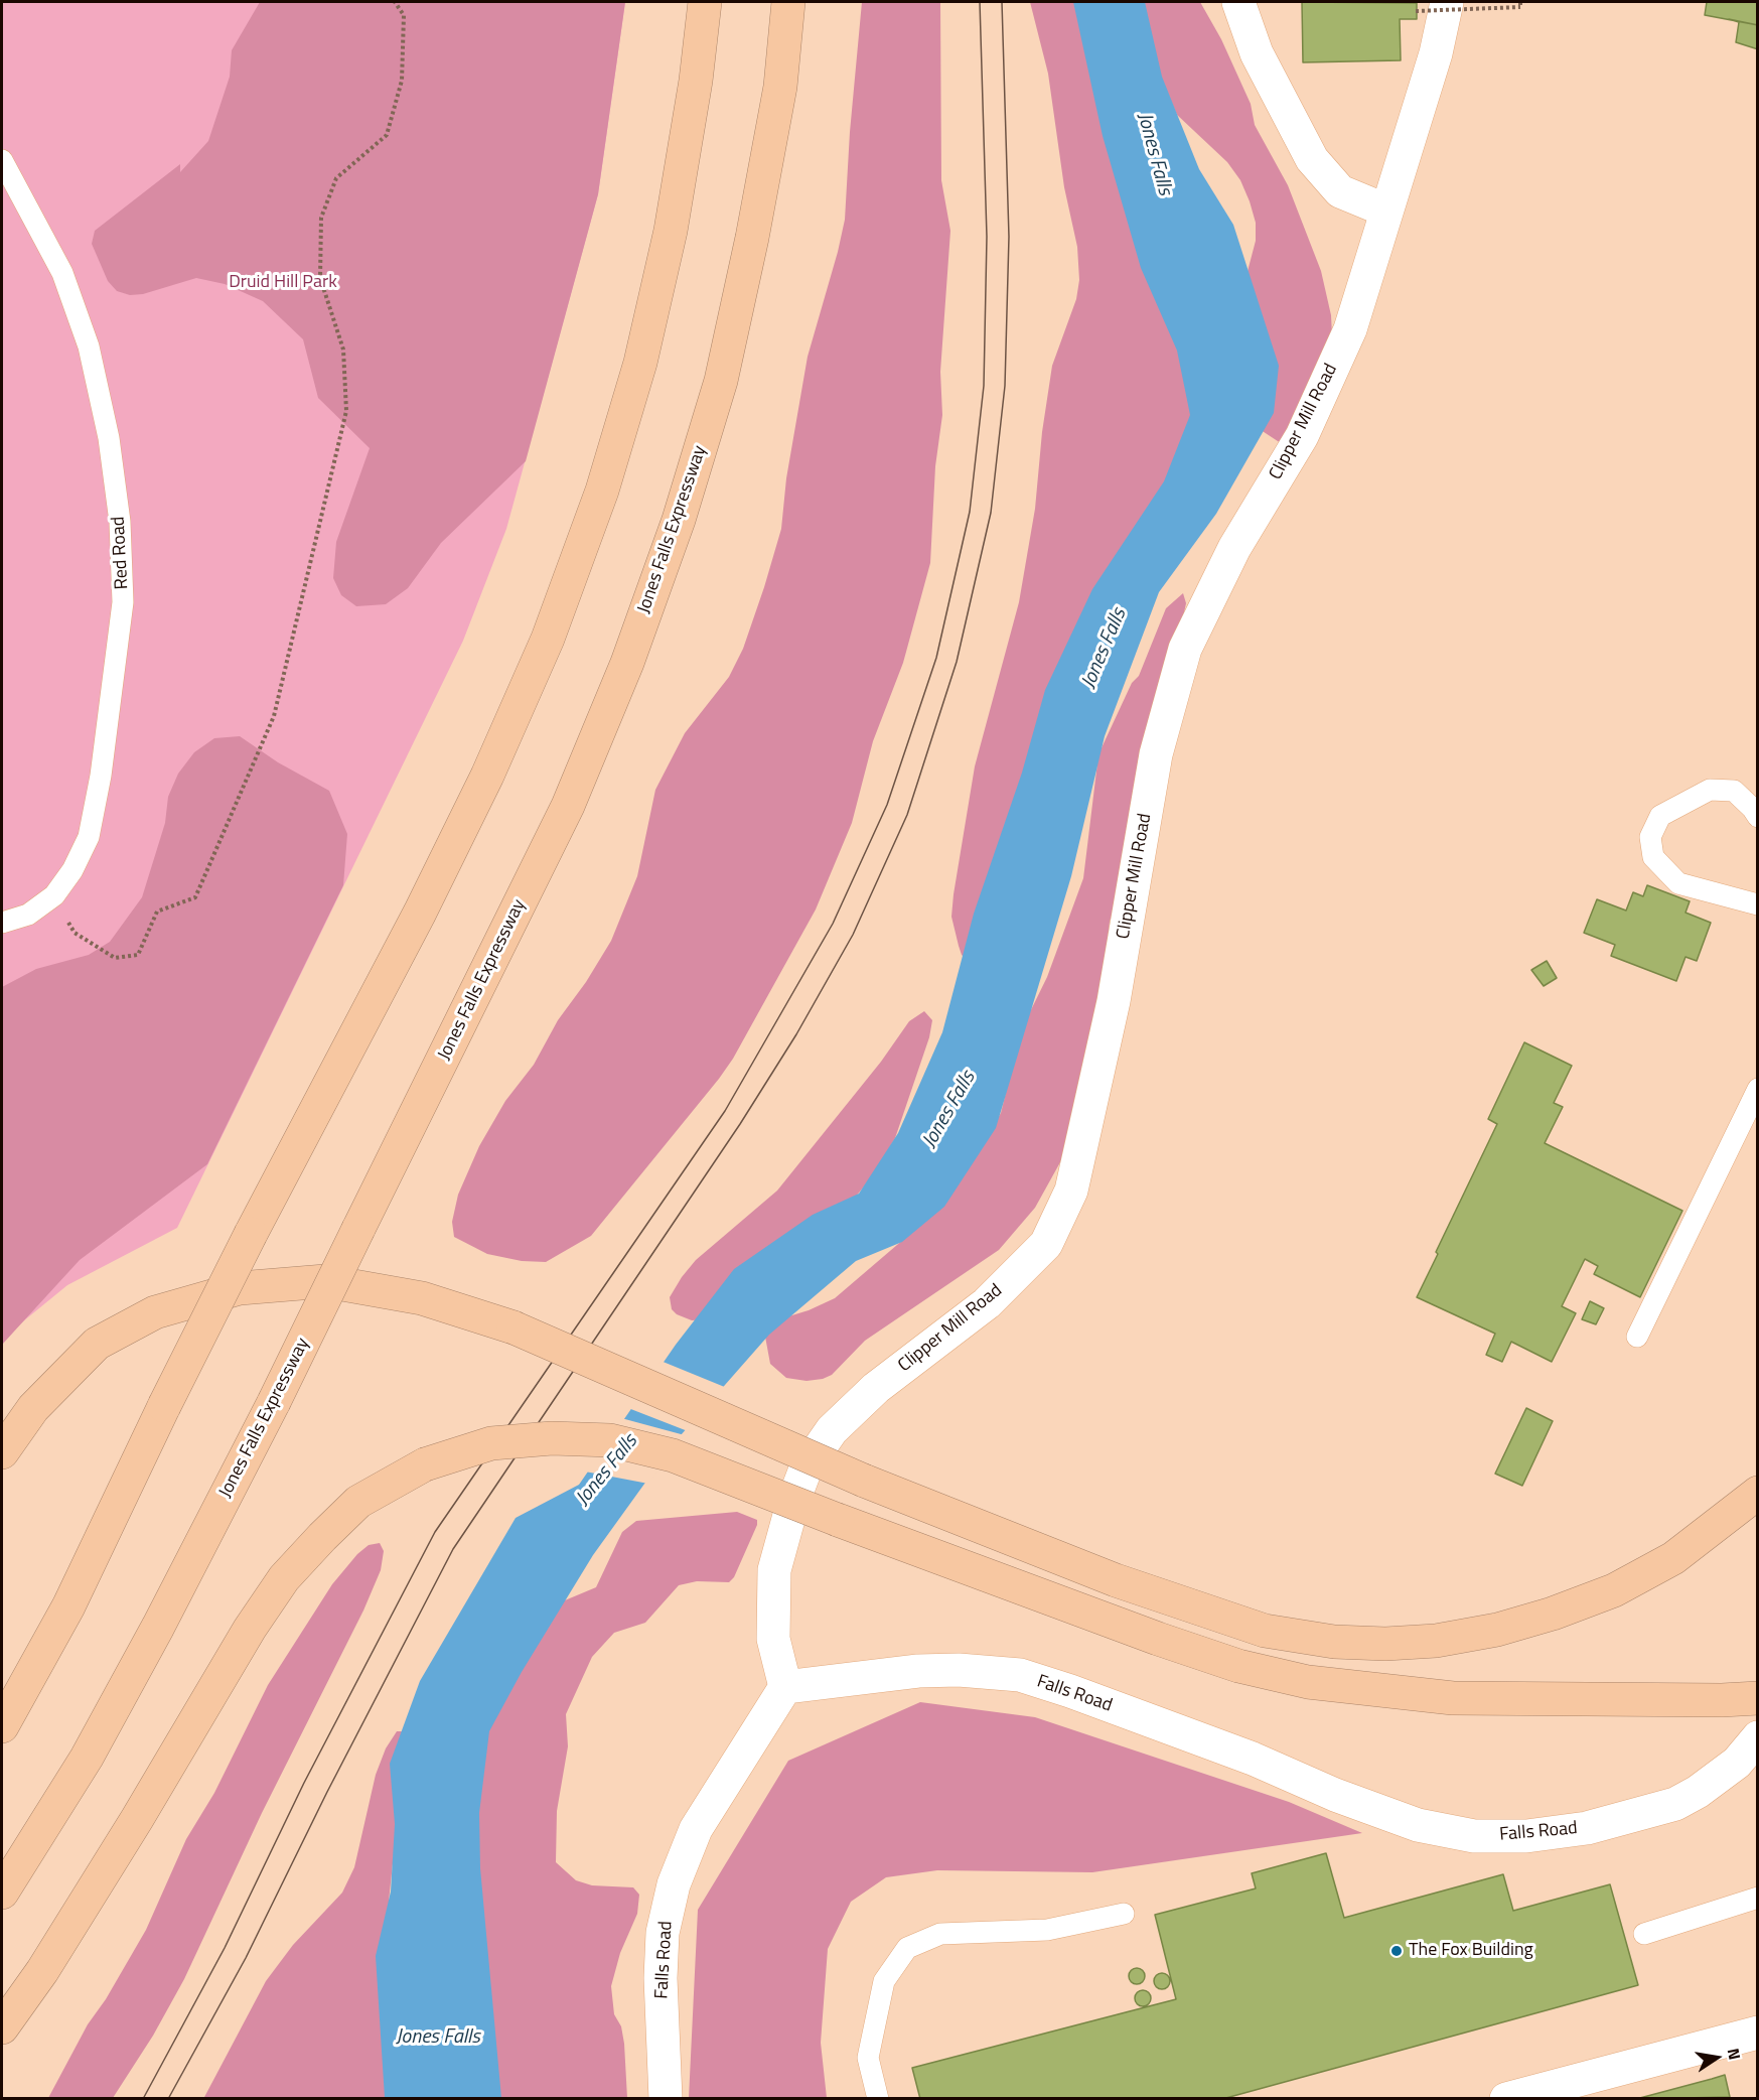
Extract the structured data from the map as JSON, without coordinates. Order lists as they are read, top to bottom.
{
  "streets": {
    "highway": ["Jones Falls Expressway"],
    "street": ["Clipper Mill Road", "Falls Road"],
    "lane": ["Red Road"]
  },
  "crossings": [
    ["Clipper Mill Road", "Falls Road"]
  ],
  "water": ["Jones Falls"],
  "parks": ["Druid Hill Park"],
  "places": ["The Fox Building"],
  "north": "right"
}
